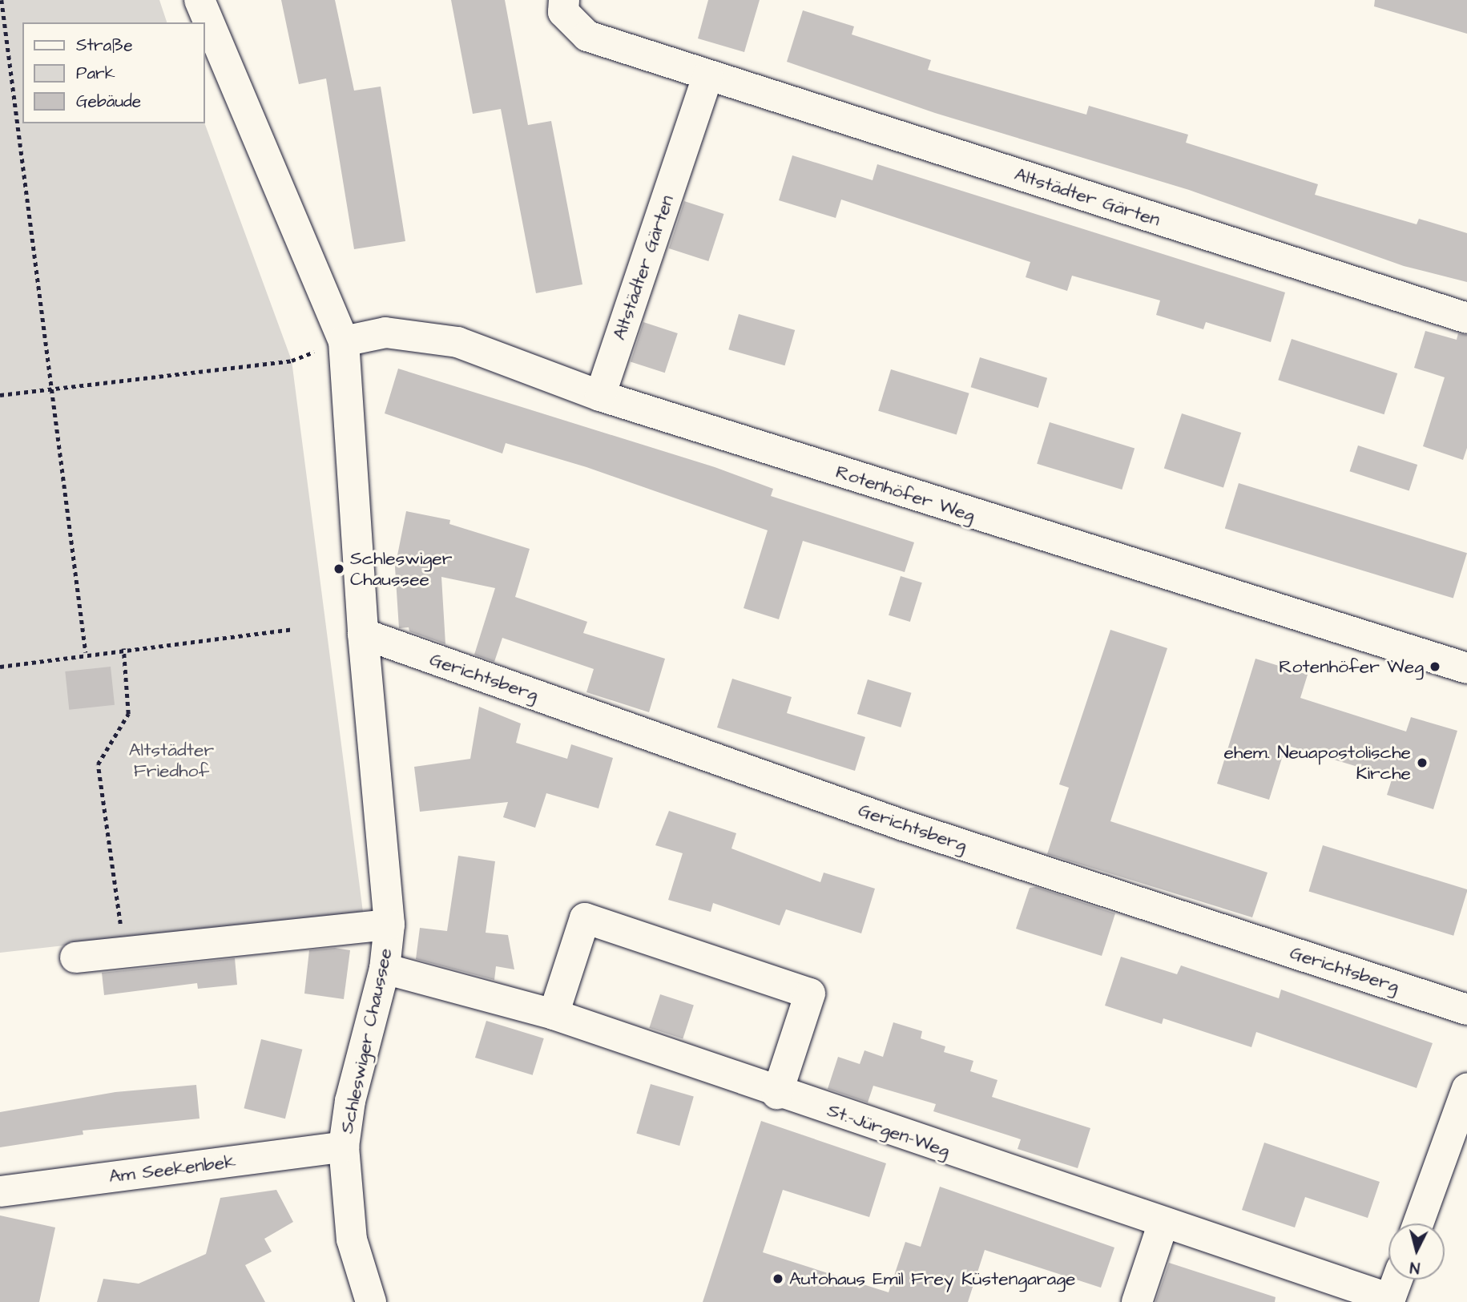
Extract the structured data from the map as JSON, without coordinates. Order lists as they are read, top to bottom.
{
  "streets": {
    "street": [
      "Altstädter Gärten",
      "Rotenhöfer Weg",
      "Gerichtsberg",
      "Schleswiger Chaussee",
      "St.-Jürgen-Weg",
      "Am Seekenbek"
    ]
  },
  "crossings": [
    ["Altstädter Gärten", "Rotenhöfer Weg"],
    ["Rotenhöfer Weg", "Schleswiger Chaussee"],
    ["Gerichtsberg", "Schleswiger Chaussee"],
    ["Schleswiger Chaussee", "St.-Jürgen-Weg"],
    ["Schleswiger Chaussee", "Am Seekenbek"]
  ],
  "parks": ["Altstädter Friedhof"],
  "places": [
    "Schleswiger Chaussee",
    "Rotenhöfer Weg",
    "ehem. Neuapostolische Kirche",
    "Autohaus Emil Frey Küstengarage"
  ],
  "legend": ["Straße", "Park", "Gebäude"],
  "north": "bottom"
}
